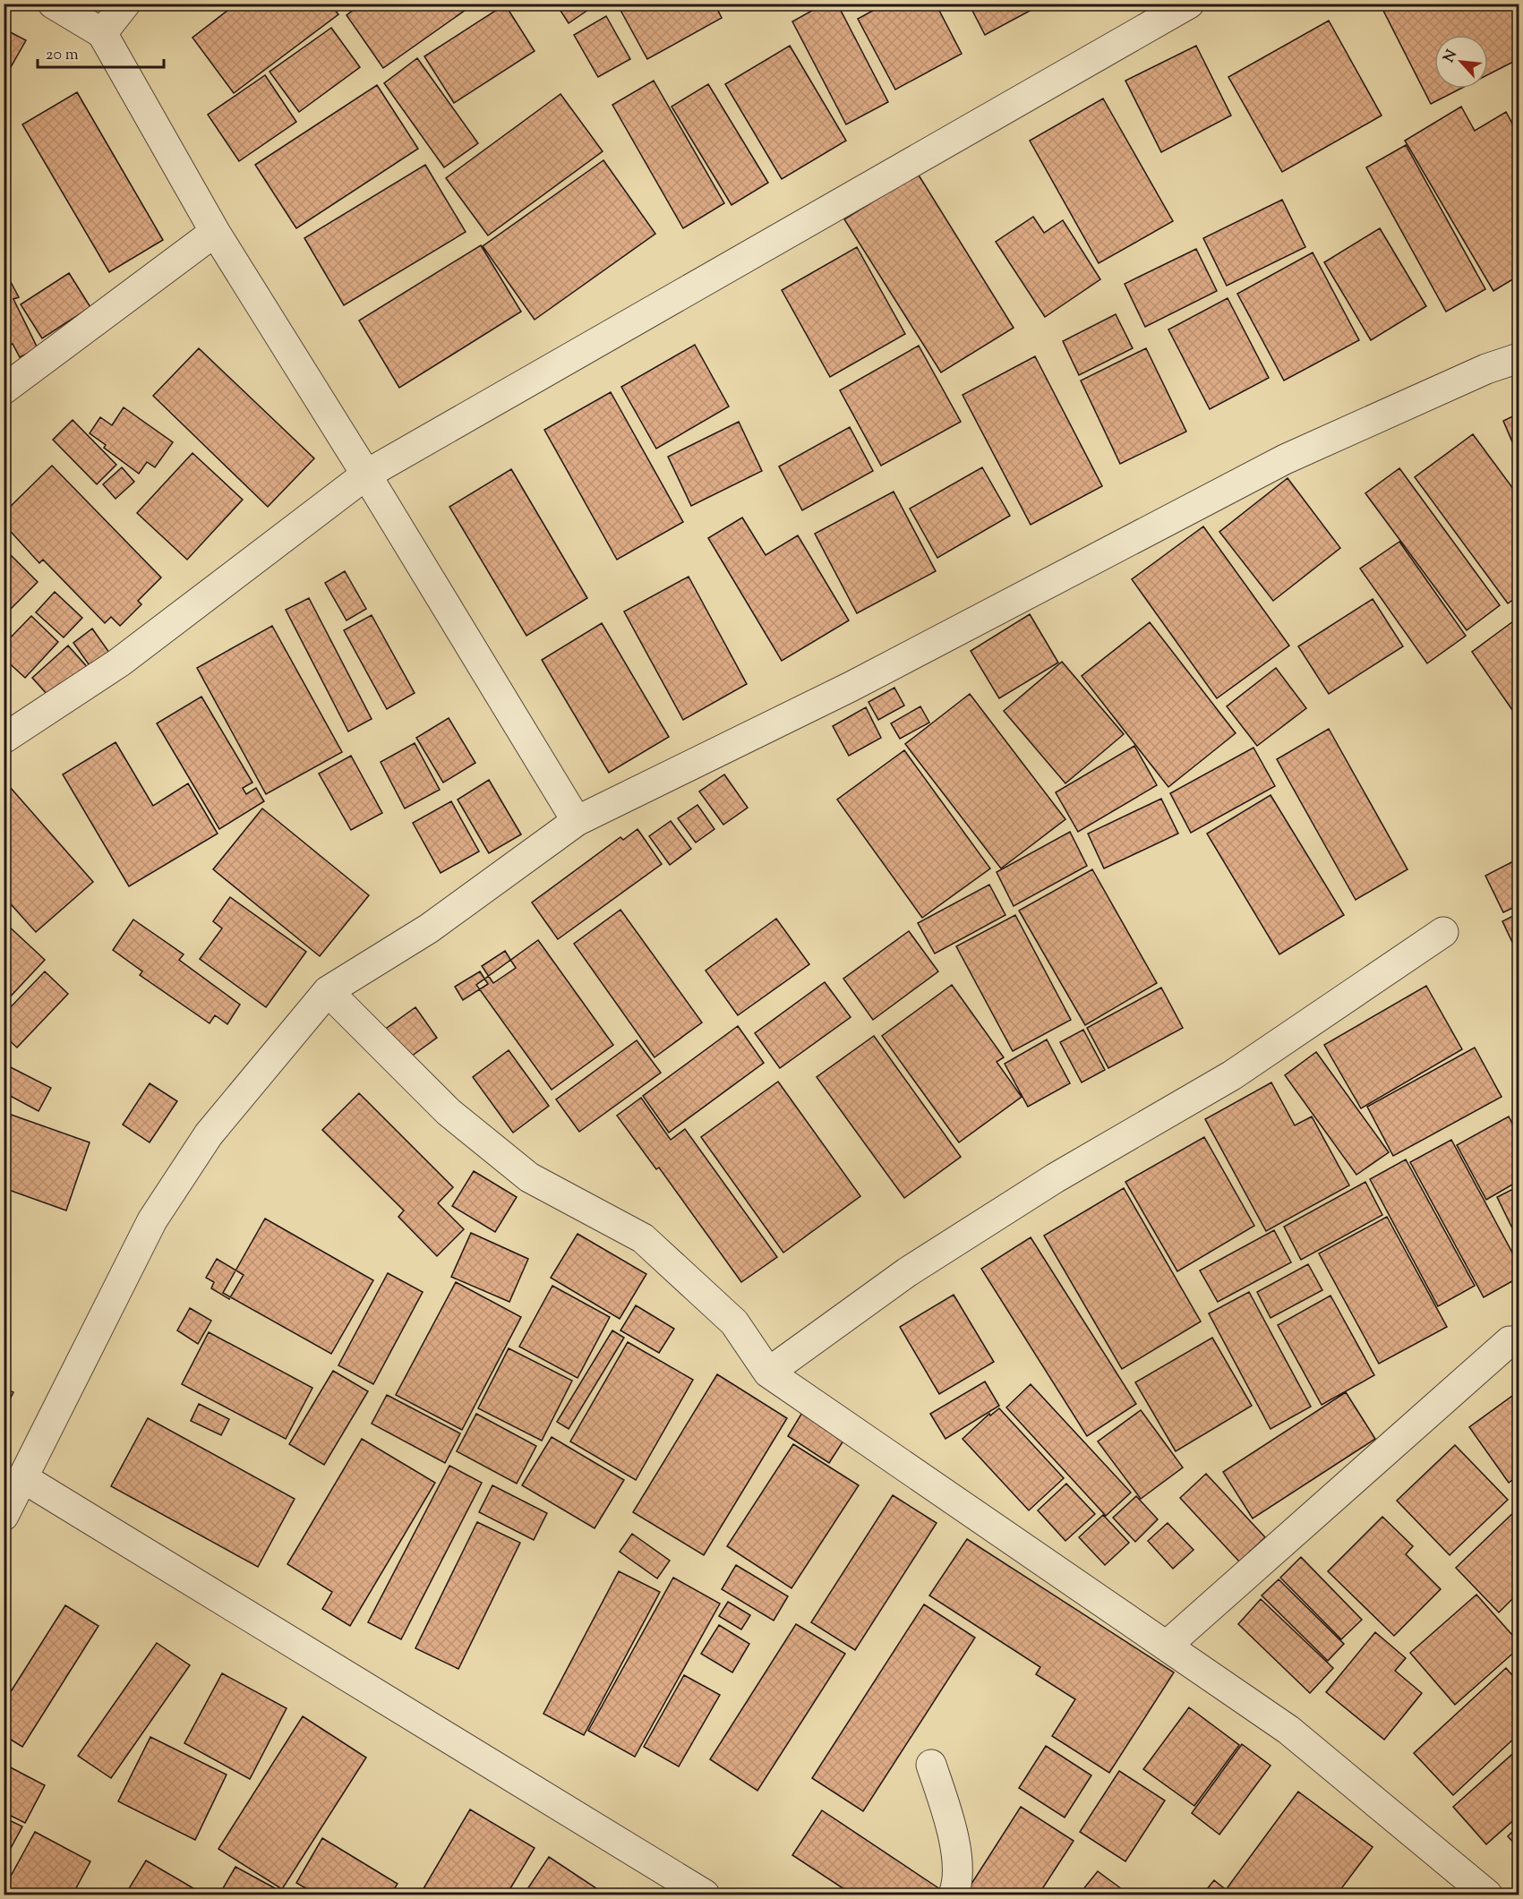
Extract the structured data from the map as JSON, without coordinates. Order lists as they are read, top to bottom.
{
  "scale_bar": "20 m",
  "north": "top left"
}
